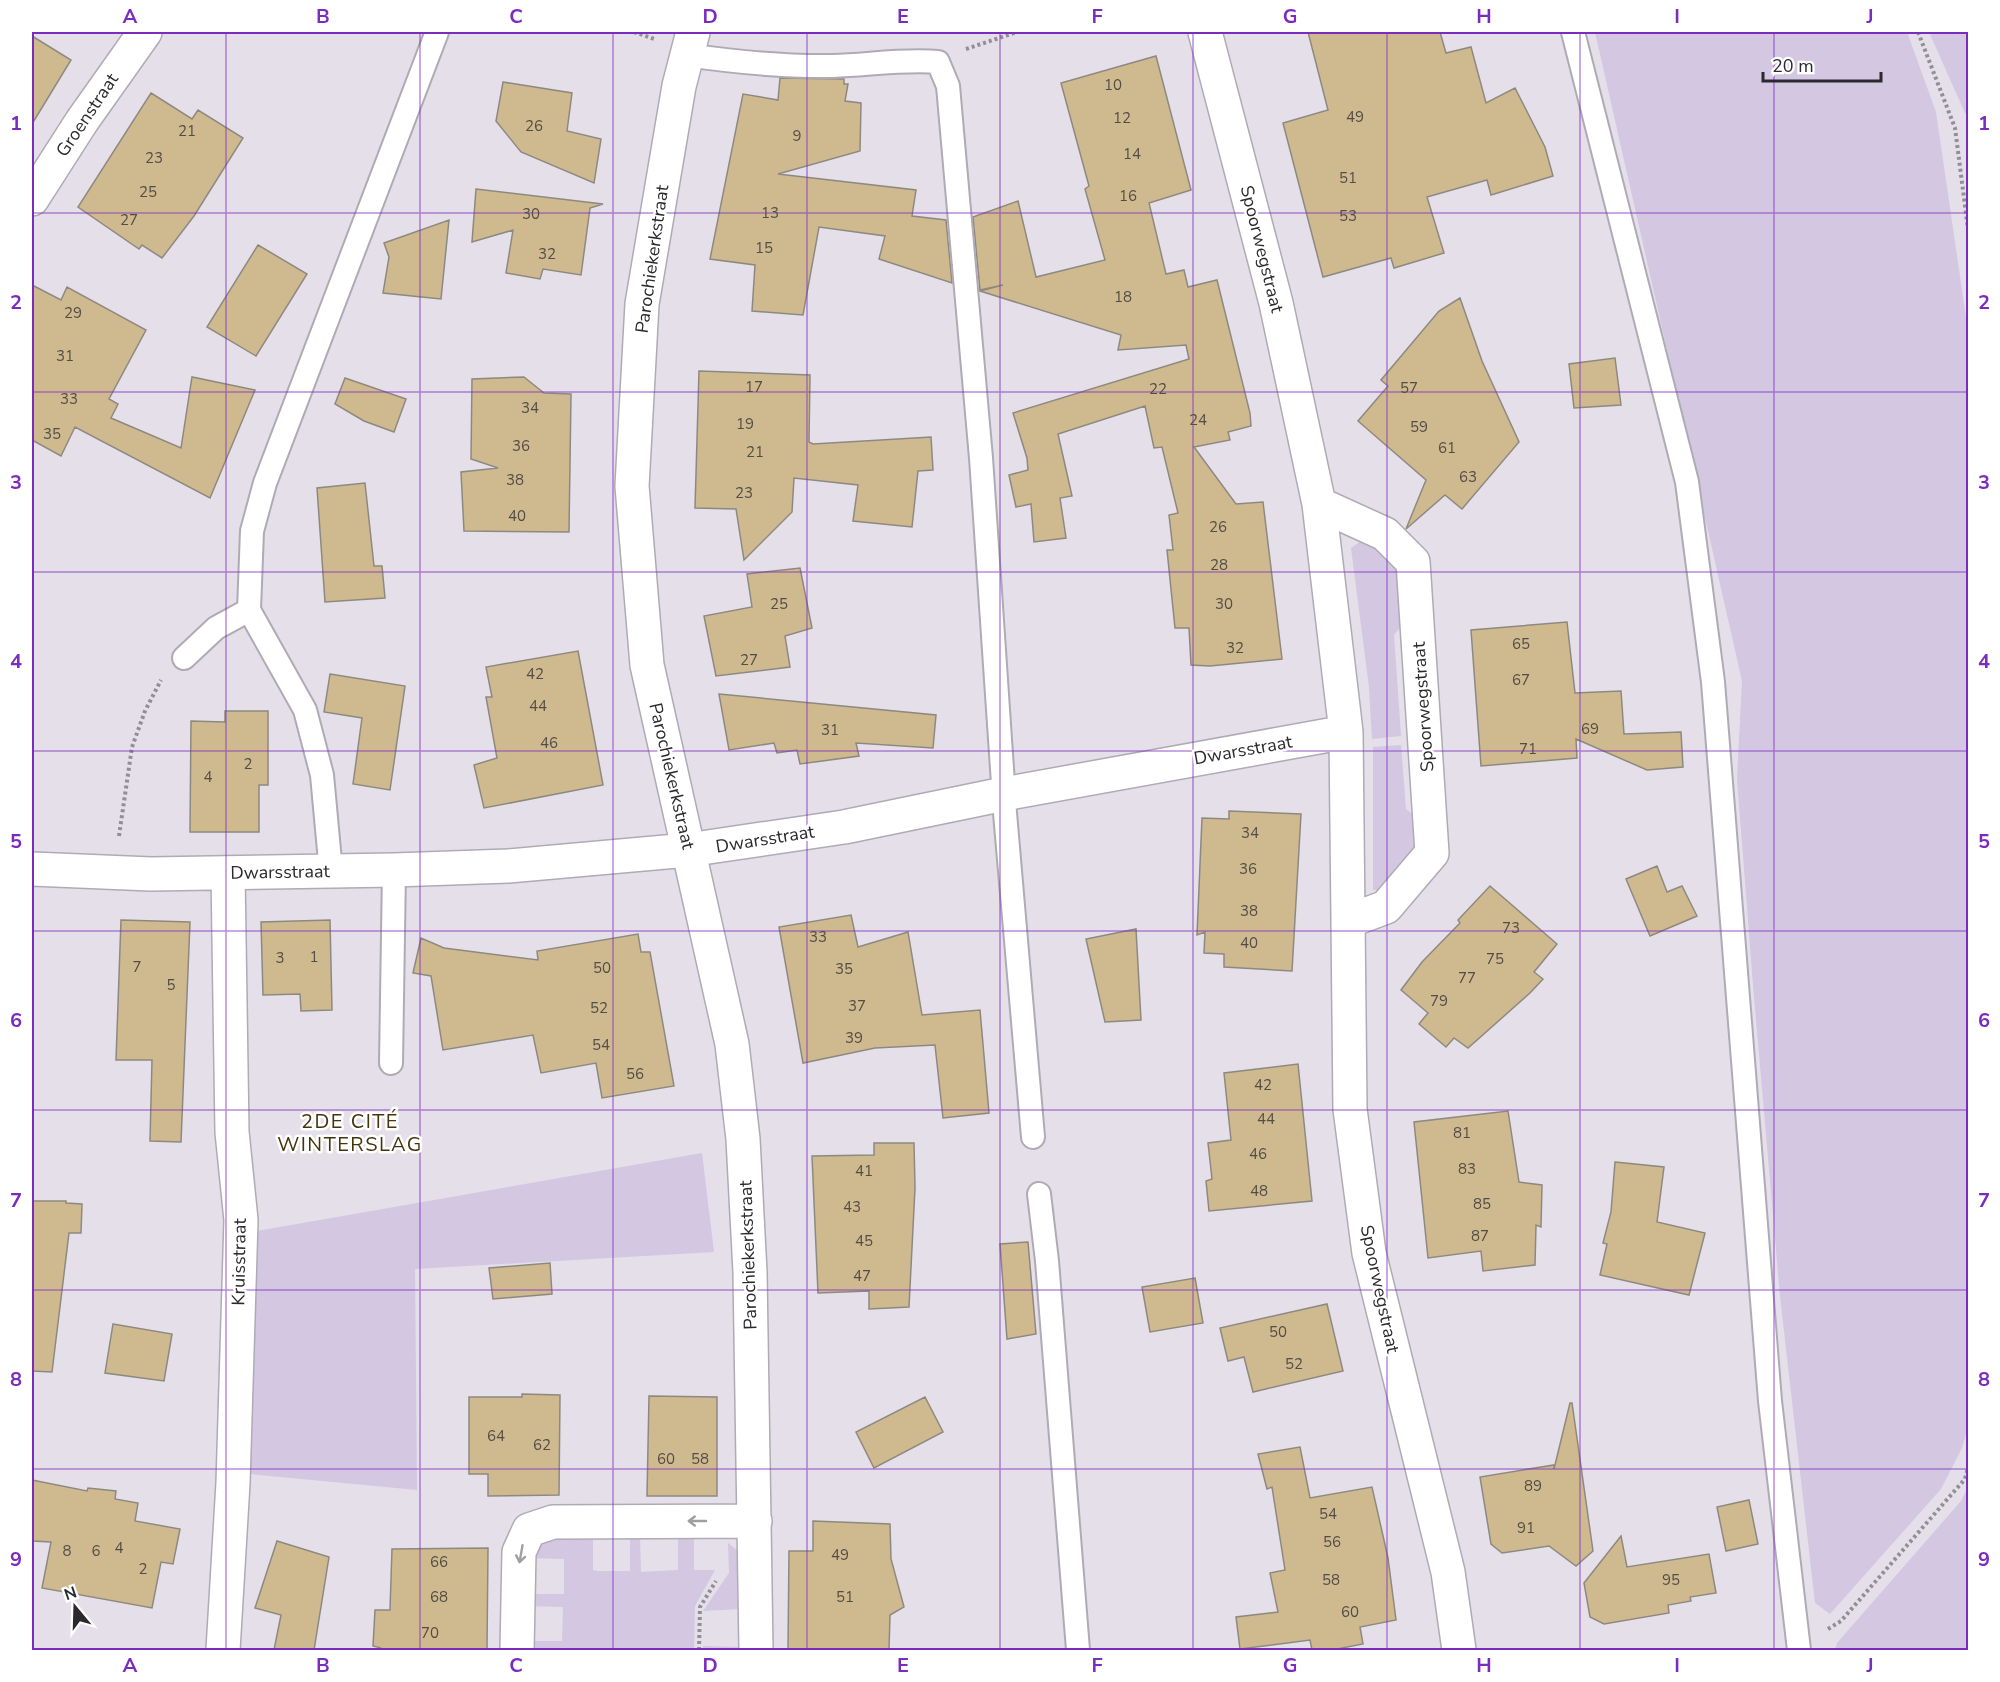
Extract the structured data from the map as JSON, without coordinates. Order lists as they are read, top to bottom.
{
  "streets": {
    "street": [
      "Groenstraat",
      "Spoorwegstraat",
      "Parochiekerkstraat",
      "Dwarsstraat",
      "Kruisstraat"
    ]
  },
  "crossings": [
    ["Spoorwegstraat", "Dwarsstraat"],
    ["Parochiekerkstraat", "Dwarsstraat"],
    ["Dwarsstraat", "Kruisstraat"]
  ],
  "districts": ["2DE CITÉ WINTERSLAG"],
  "house_numbers": [
    "10",
    "49",
    "12",
    "26",
    "21",
    "9",
    "14",
    "23",
    "51",
    "25",
    "16",
    "13",
    "30",
    "53",
    "27",
    "15",
    "32",
    "18",
    "29",
    "31",
    "17",
    "57",
    "22",
    "33",
    "34",
    "24",
    "19",
    "59",
    "35",
    "36",
    "61",
    "21",
    "63",
    "38",
    "23",
    "40",
    "26",
    "28",
    "25",
    "30",
    "65",
    "32",
    "27",
    "42",
    "67",
    "44",
    "69",
    "31",
    "46",
    "71",
    "2",
    "4",
    "34",
    "36",
    "38",
    "73",
    "33",
    "40",
    "1",
    "3",
    "75",
    "7",
    "50",
    "35",
    "77",
    "5",
    "79",
    "37",
    "52",
    "39",
    "54",
    "56",
    "42",
    "44",
    "81",
    "46",
    "83",
    "41",
    "48",
    "85",
    "43",
    "87",
    "45",
    "47",
    "50",
    "52",
    "64",
    "62",
    "60",
    "58",
    "89",
    "54",
    "91",
    "56",
    "4",
    "8",
    "6",
    "49",
    "66",
    "2",
    "58",
    "95",
    "68",
    "51",
    "60",
    "70"
  ],
  "scale_bar": "20 m",
  "north": "top",
  "grid": {
    "columns": [
      "A",
      "B",
      "C",
      "D",
      "E",
      "F",
      "G",
      "H",
      "I",
      "J"
    ],
    "rows": [
      "1",
      "2",
      "3",
      "4",
      "5",
      "6",
      "7",
      "8",
      "9"
    ]
  }
}
